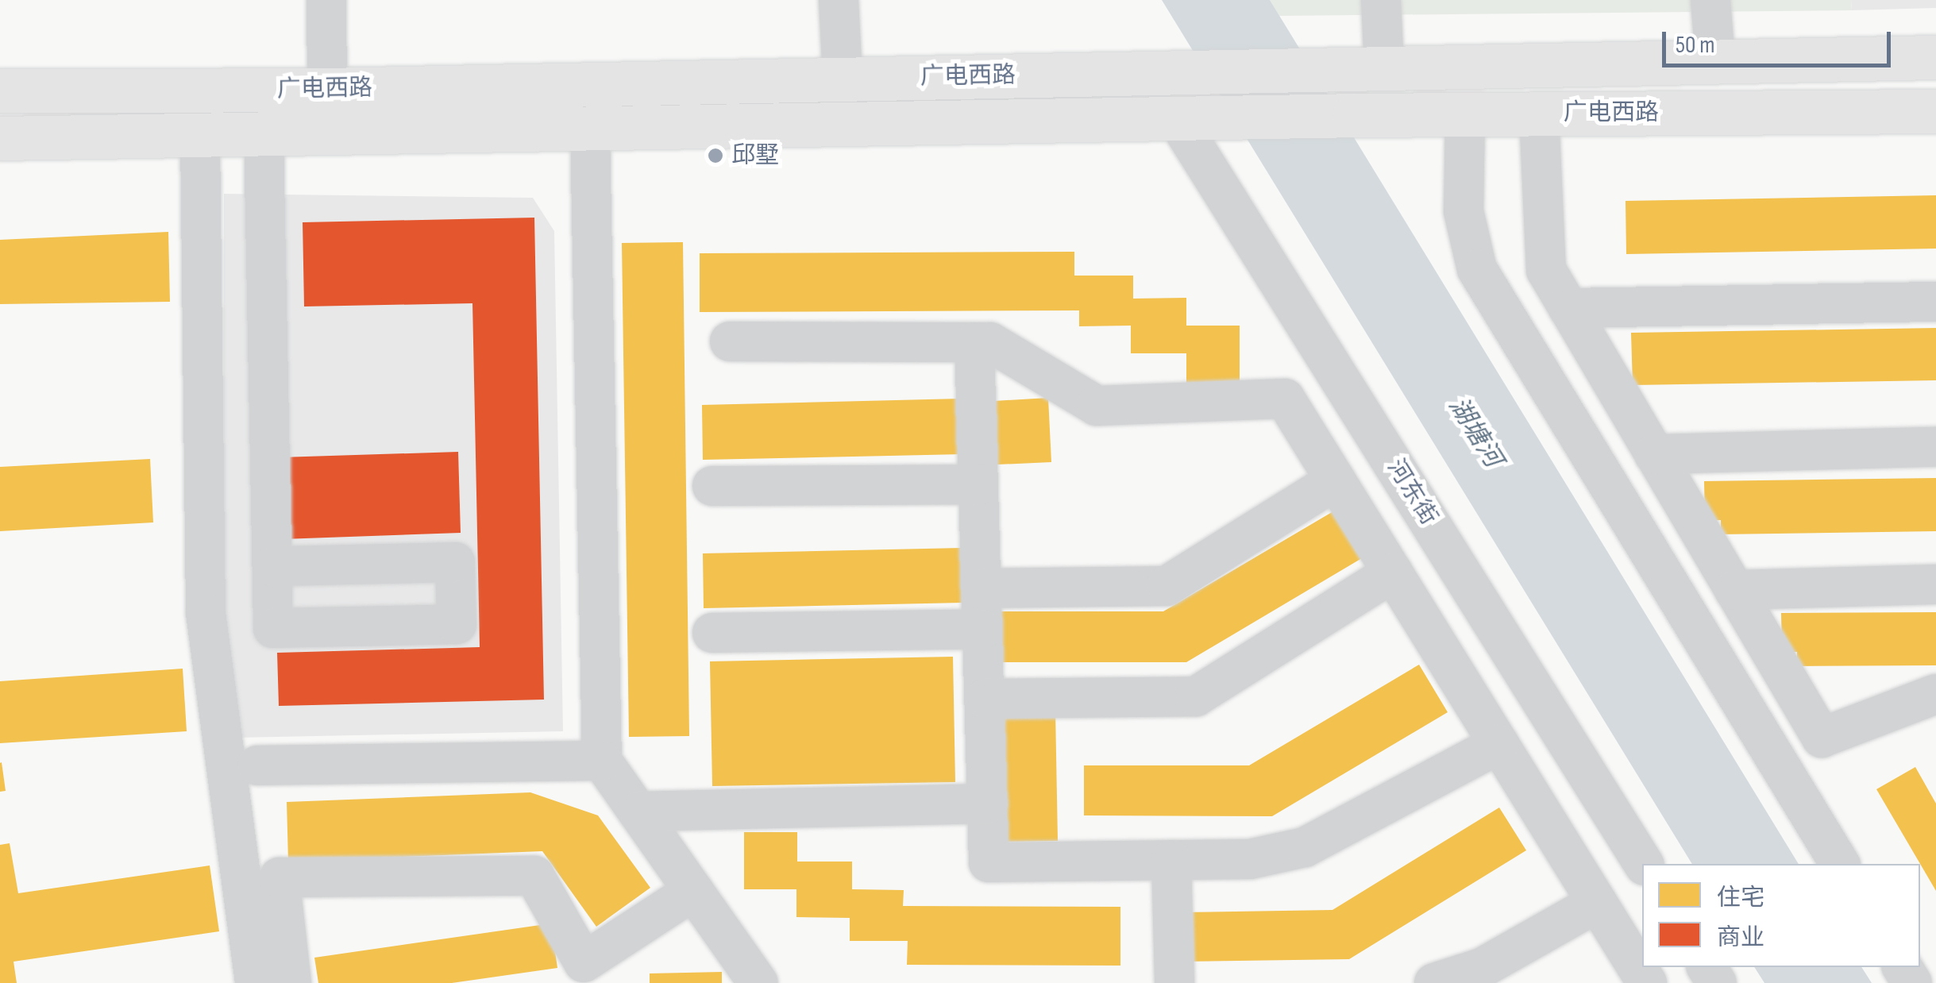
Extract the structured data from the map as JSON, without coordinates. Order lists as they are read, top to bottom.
{
  "streets": {
    "main road": ["广电西路"],
    "street": ["河东街"]
  },
  "crossings": [
    ["广电西路", "河东街"]
  ],
  "water": ["湖塘河"],
  "places": ["邱墅"],
  "legend": ["住宅", "商业"],
  "scale_bar": "50 m"
}
